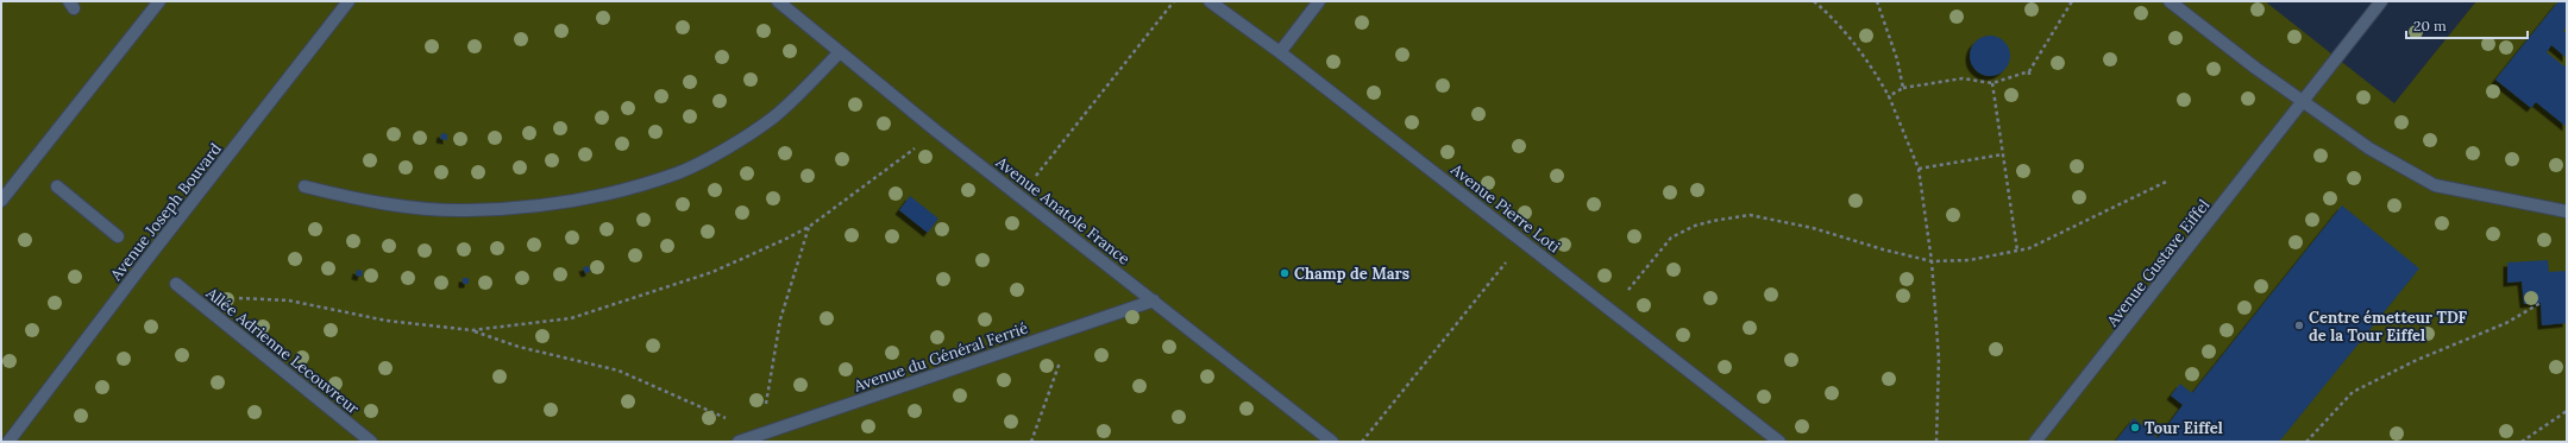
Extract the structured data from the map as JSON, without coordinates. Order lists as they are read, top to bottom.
{
  "streets": {
    "street": [
      "Avenue Pierre Loti",
      "Avenue Anatole France",
      "Avenue Joseph Bouvard",
      "Avenue Gustave Eiffel",
      "Allée Adrienne Lecouvreur",
      "Avenue du Général Ferrié"
    ]
  },
  "crossings": [
    ["Avenue Anatole France", "Avenue du Général Ferrié"]
  ],
  "places": ["Champ de Mars", "Centre émetteur TDF de la Tour Eiffel", "Tour Eiffel"],
  "scale_bar": "20 m"
}
